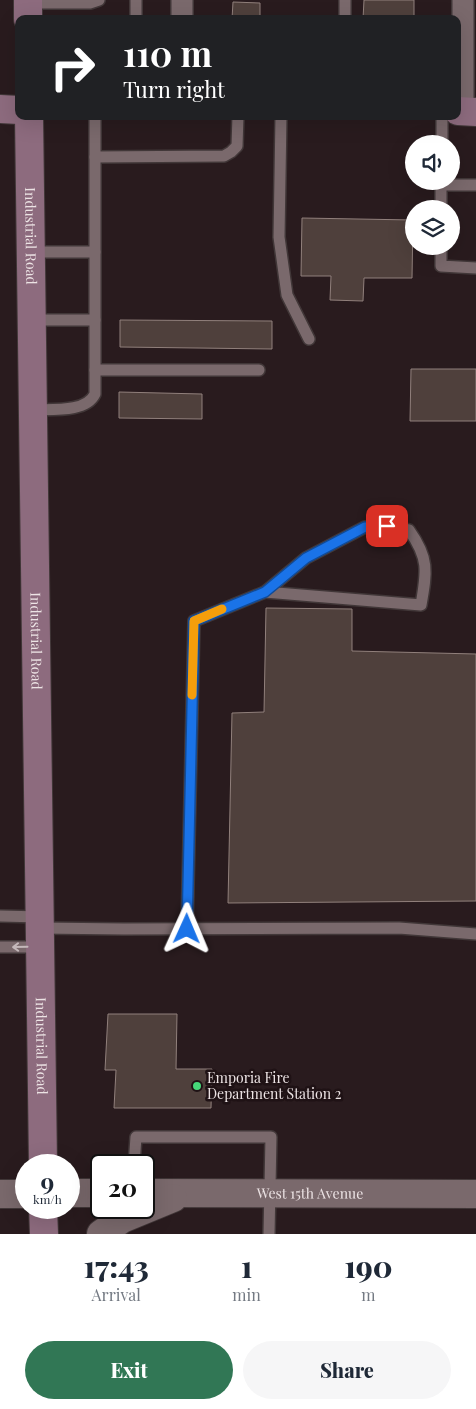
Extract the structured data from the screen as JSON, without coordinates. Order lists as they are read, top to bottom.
{
  "streets": {
    "main road": ["Industrial Road"],
    "street": ["West 15th Avenue"]
  },
  "places": ["Emporia Fire Department Station 2"],
  "page": {
    "turn": ["110 m", "Turn right"],
    "speed": "9 km/h",
    "limit": "20",
    "eta": [
      "17:43",
      "Arrival",
      "1",
      "min",
      "190",
      "m"
    ],
    "buttons": ["Exit", "Share"]
  }
}
